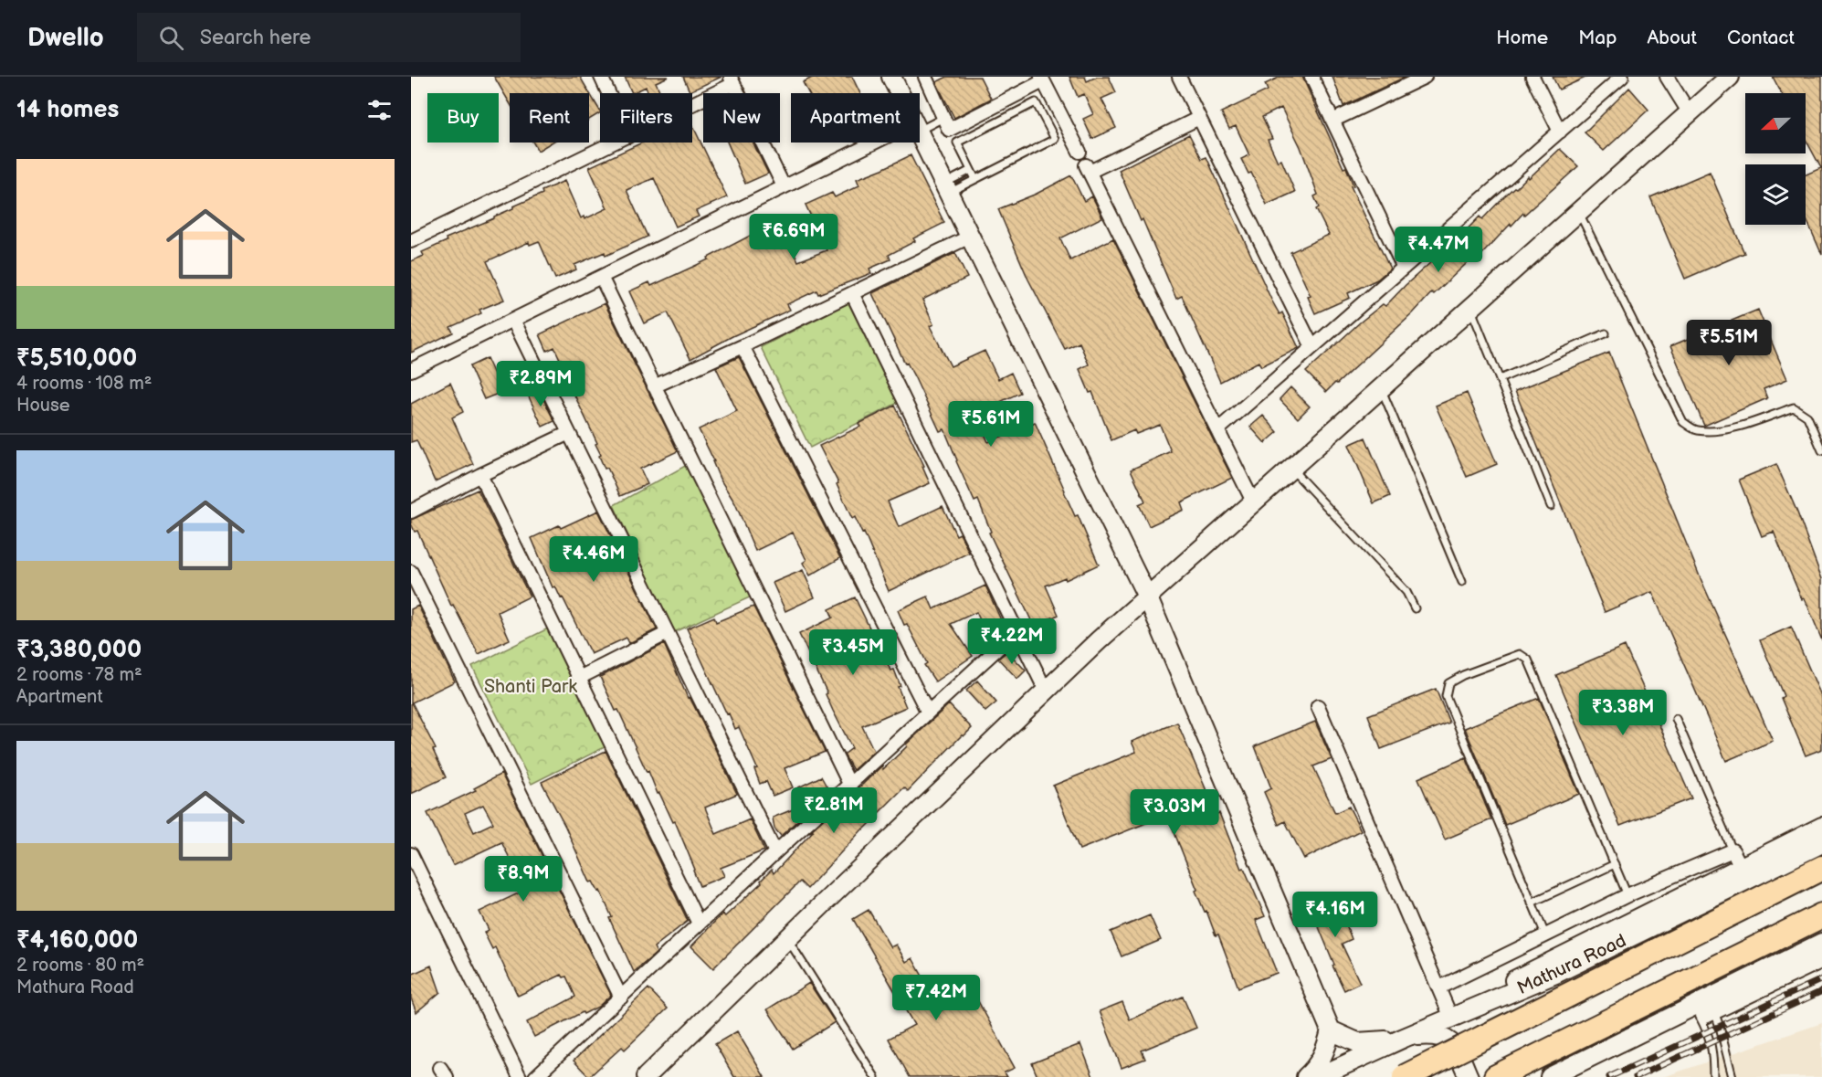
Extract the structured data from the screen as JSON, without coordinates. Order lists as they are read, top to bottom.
{
  "streets": {
    "highway": ["Mathura Road"]
  },
  "parks": ["Shanti Park"],
  "north": "left",
  "page": {
    "header": "Dwello",
    "search": "Search here",
    "nav": [
      "Home",
      "Map",
      "About",
      "Contact"
    ],
    "heading": "14 homes",
    "chip": [
      "Buy",
      "Rent",
      "Filters",
      "New",
      "Apartment"
    ],
    "list": [
      {
        "name": "₹5,510,000",
        "note": "4 rooms · 108 m² · House"
      },
      {
        "name": "₹3,380,000",
        "note": "2 rooms · 78 m² · Apartment"
      },
      {
        "name": "₹4,160,000",
        "note": "2 rooms · 80 m² · Mathura Road"
      }
    ],
    "price": [
      "₹6.69M",
      "₹4.47M",
      "₹5.51M",
      "₹2.89M",
      "₹5.61M",
      "₹4.46M",
      "₹4.22M",
      "₹3.45M",
      "₹3.38M",
      "₹2.81M",
      "₹3.03M",
      "₹8.9M",
      "₹4.16M",
      "₹7.42M"
    ]
  }
}
